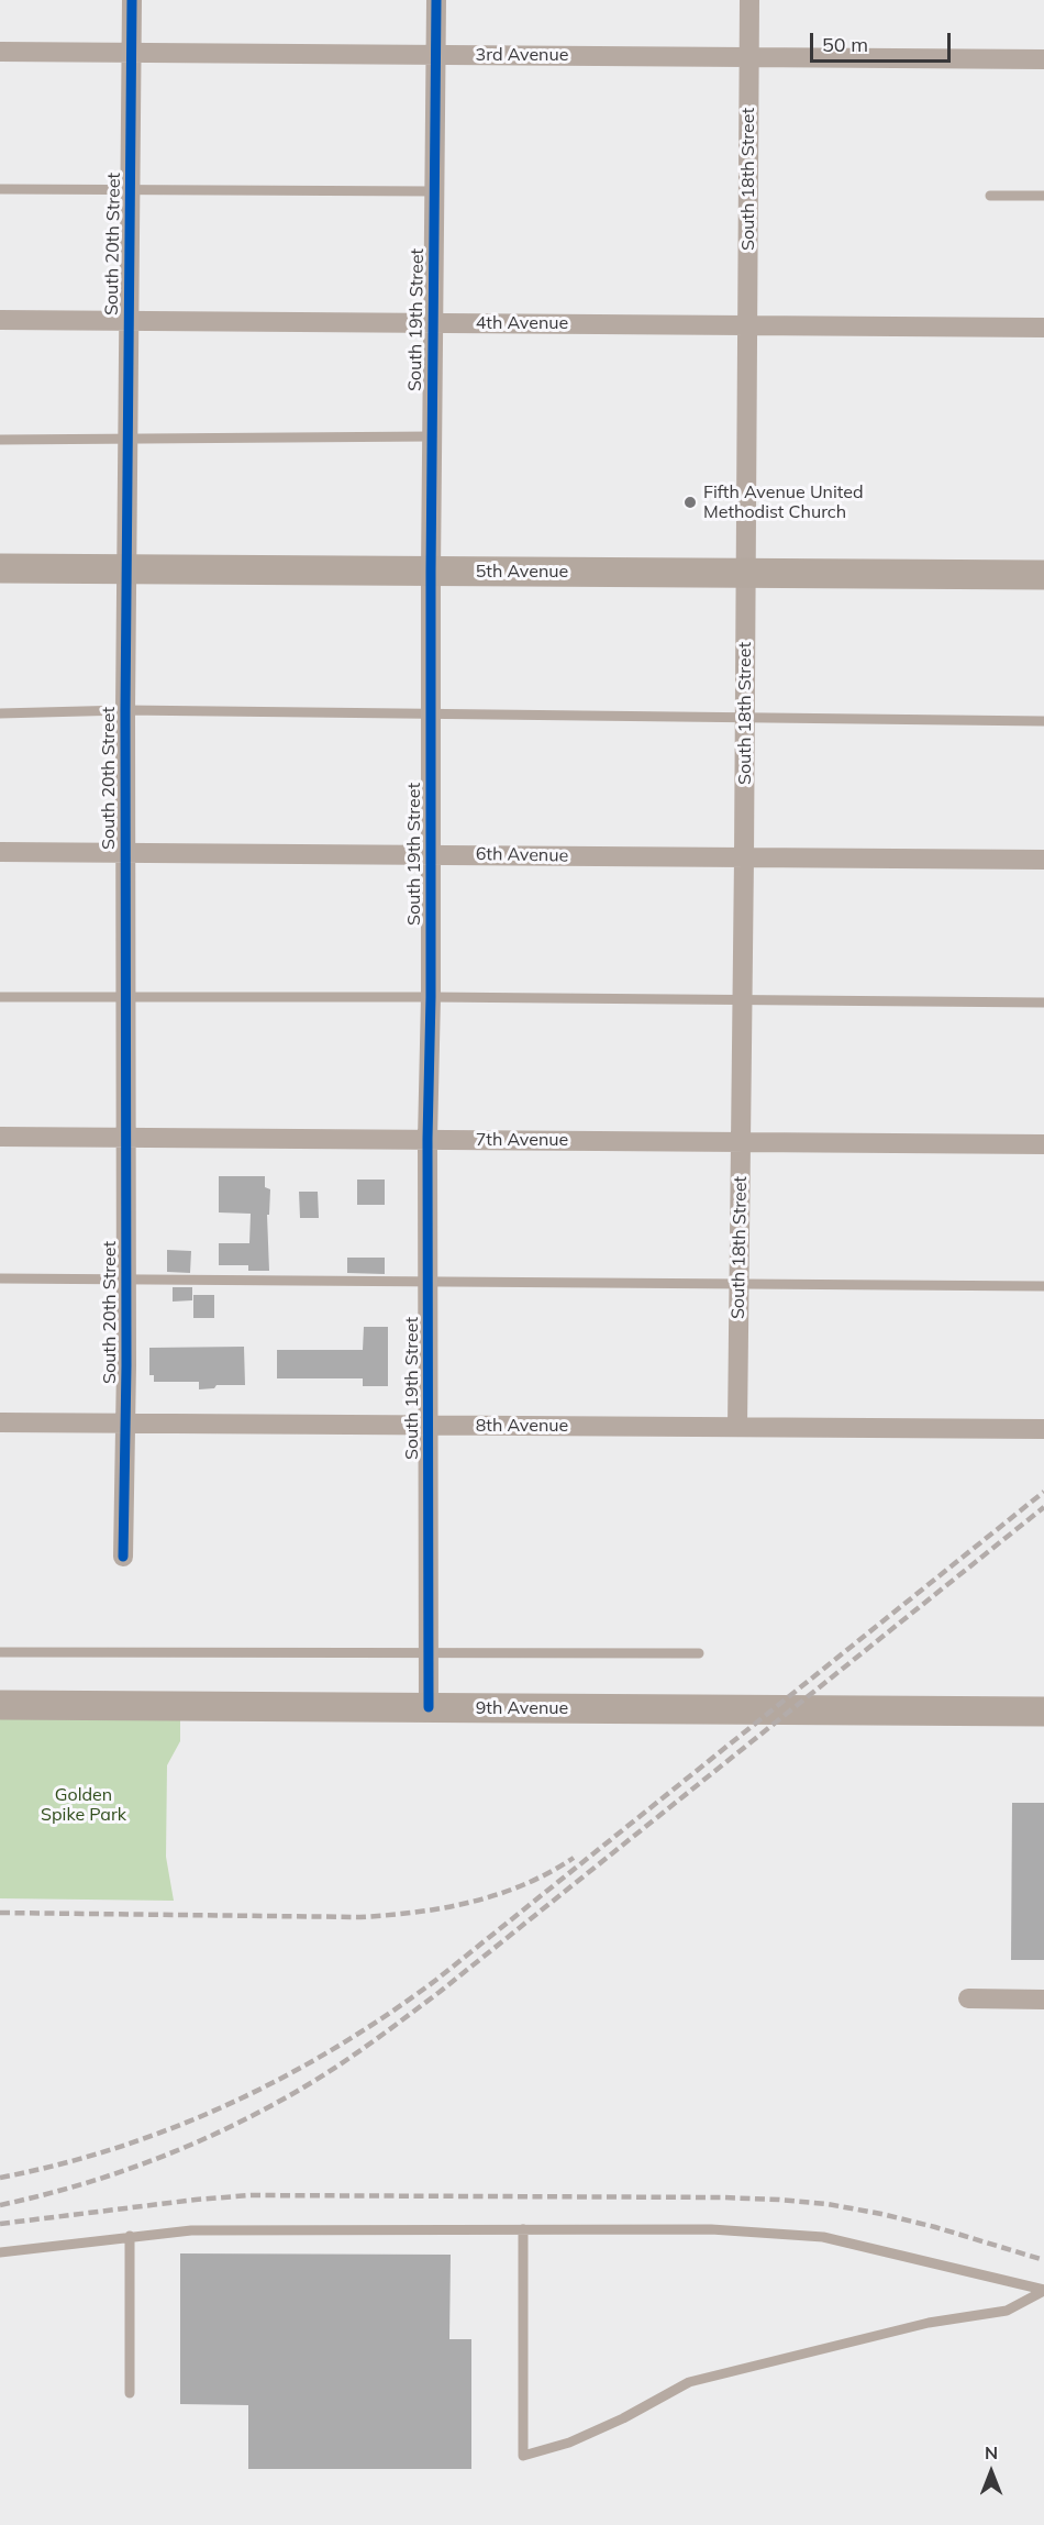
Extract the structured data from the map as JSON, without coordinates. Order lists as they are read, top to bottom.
{
  "streets": {
    "street": [
      "3rd Avenue",
      "South 18th Street",
      "South 20th Street",
      "South 19th Street",
      "4th Avenue",
      "5th Avenue",
      "6th Avenue",
      "7th Avenue",
      "8th Avenue",
      "9th Avenue"
    ]
  },
  "crossings": [
    ["3rd Avenue", "South 18th Street"],
    ["3rd Avenue", "South 20th Street"],
    ["3rd Avenue", "South 19th Street"],
    ["South 18th Street", "4th Avenue"],
    ["South 18th Street", "5th Avenue"],
    ["South 18th Street", "6th Avenue"],
    ["South 18th Street", "7th Avenue"],
    ["South 18th Street", "8th Avenue"],
    ["South 20th Street", "4th Avenue"],
    ["South 20th Street", "5th Avenue"],
    ["South 20th Street", "6th Avenue"],
    ["South 20th Street", "7th Avenue"],
    ["South 20th Street", "8th Avenue"],
    ["South 19th Street", "4th Avenue"],
    ["South 19th Street", "5th Avenue"],
    ["South 19th Street", "6th Avenue"],
    ["South 19th Street", "7th Avenue"],
    ["South 19th Street", "8th Avenue"],
    ["South 19th Street", "9th Avenue"]
  ],
  "parks": ["Golden Spike Park"],
  "places": ["Fifth Avenue United Methodist Church"],
  "scale_bar": "50 m",
  "north": "top"
}
